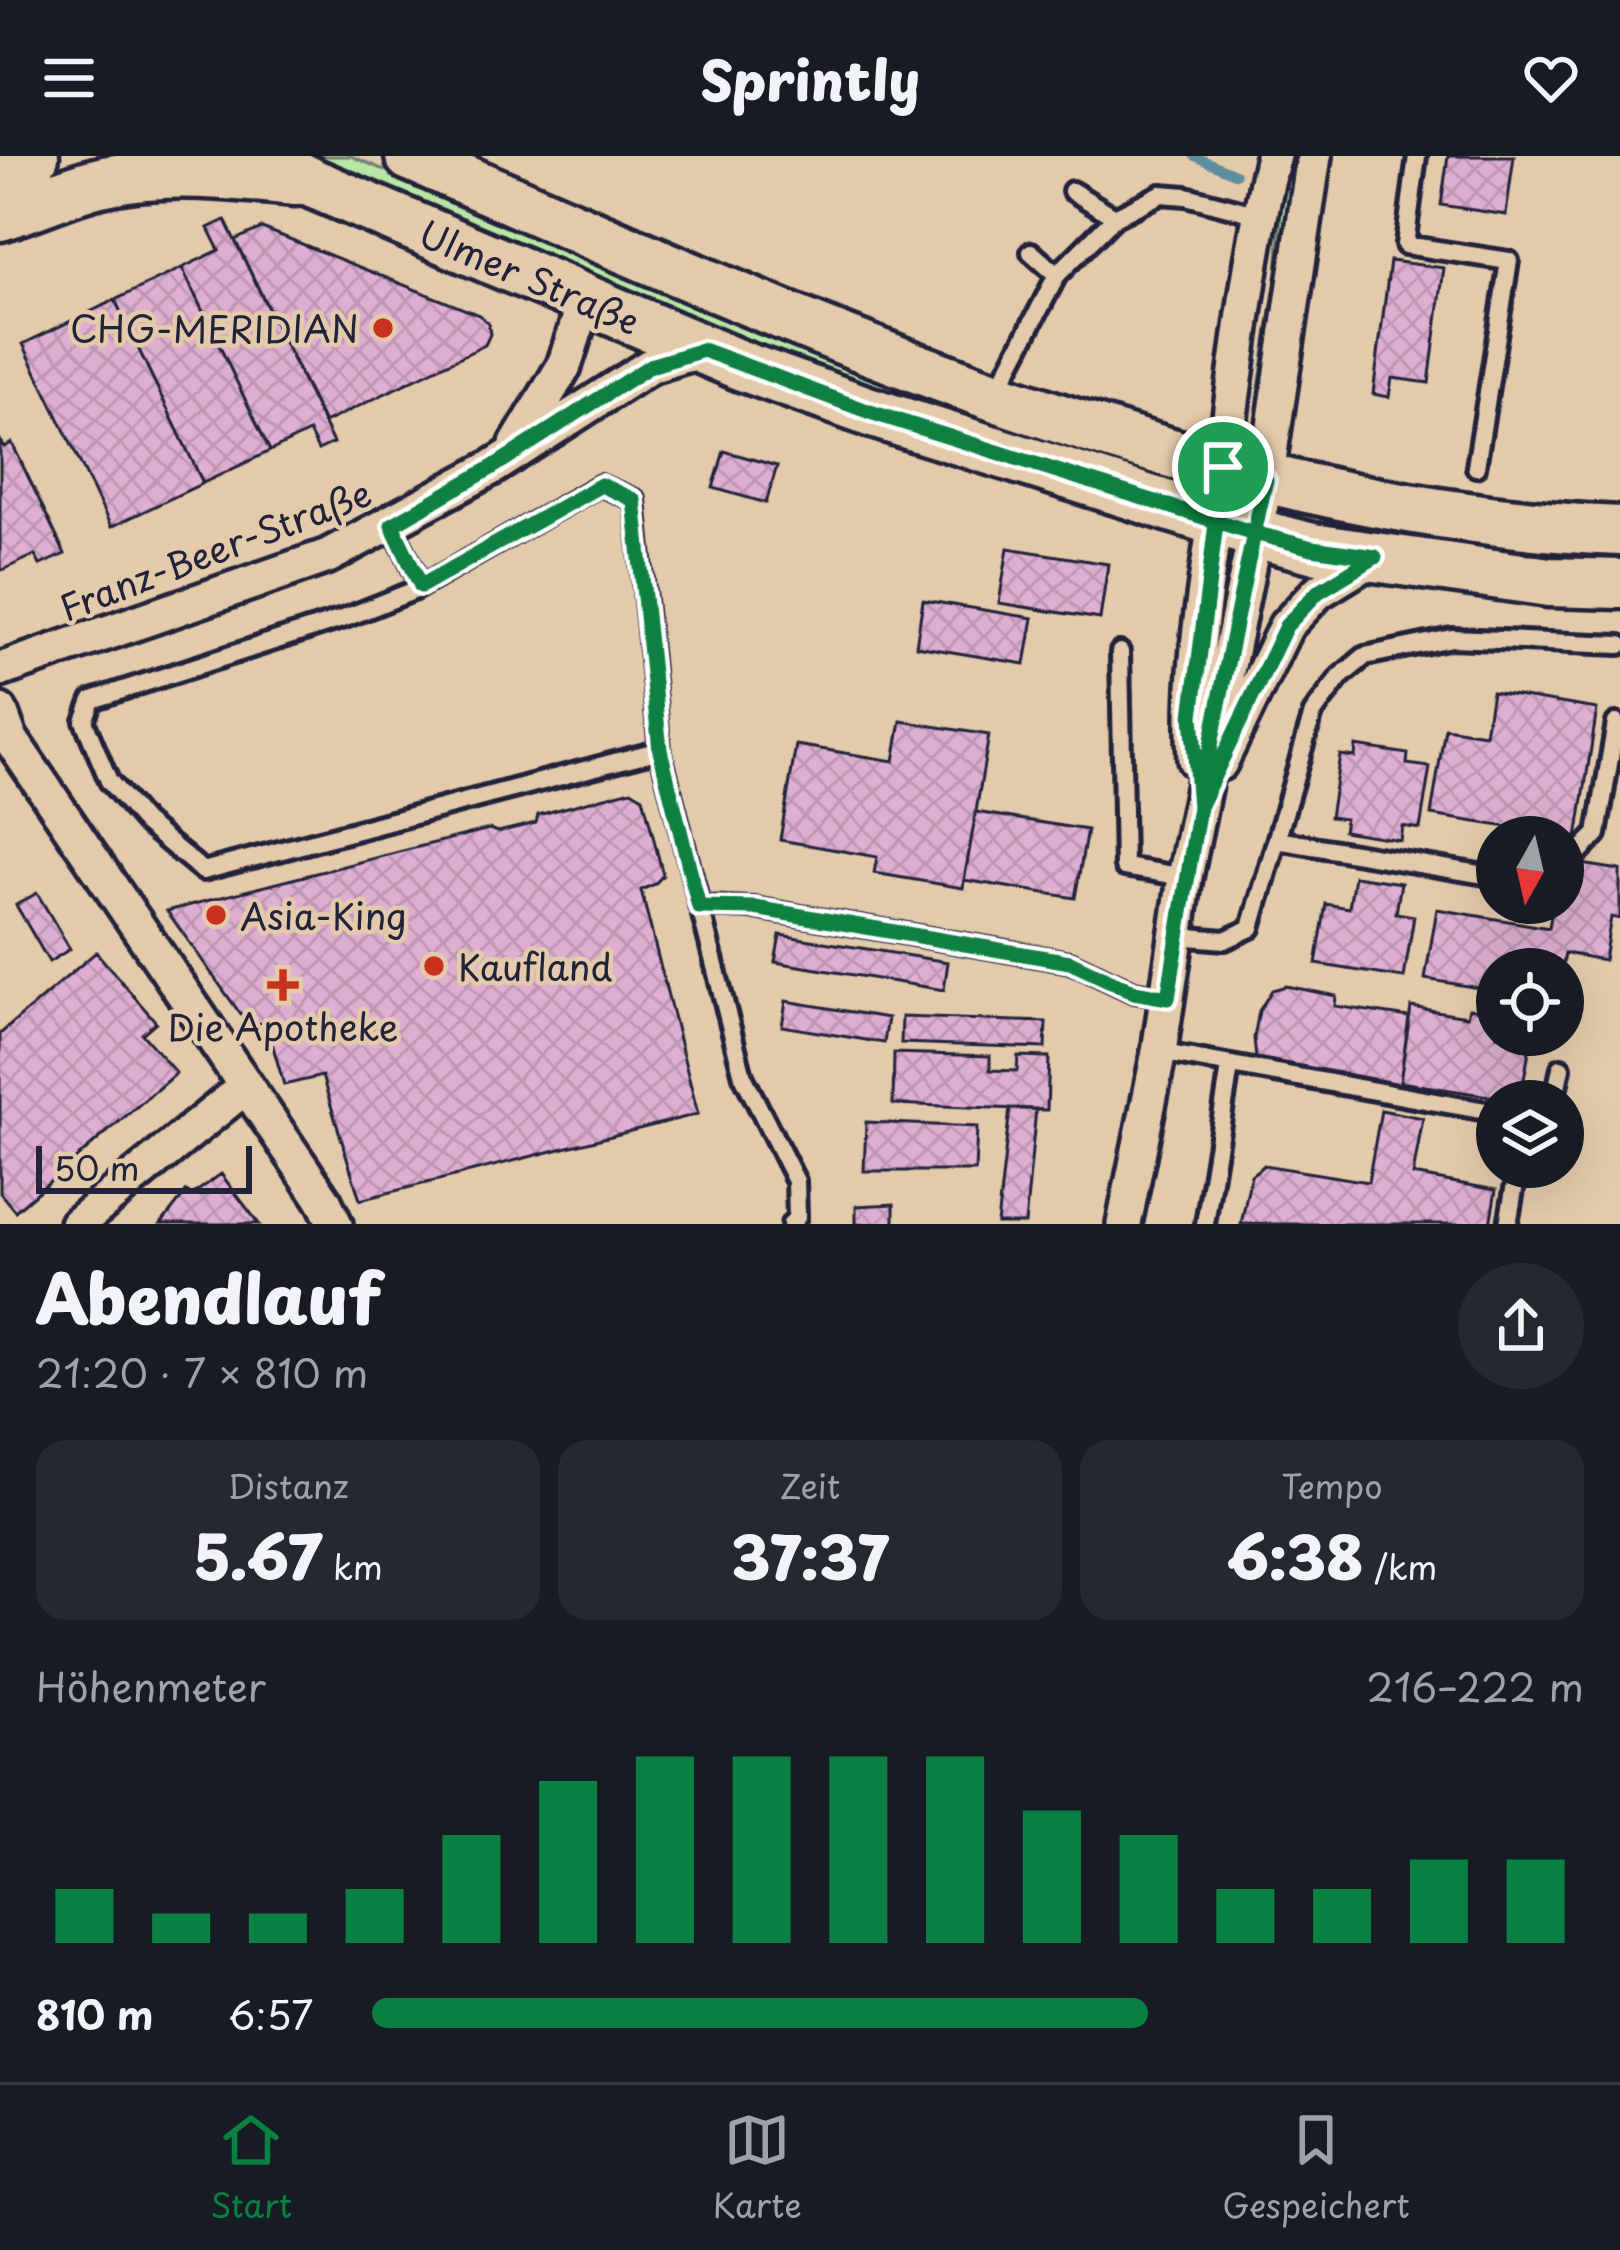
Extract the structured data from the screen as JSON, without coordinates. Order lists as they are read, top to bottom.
{
  "streets": {
    "main road": ["Ulmer Straße"],
    "street": ["Franz-Beer-Straße"]
  },
  "crossings": [
    ["Ulmer Straße", "Franz-Beer-Straße"]
  ],
  "places": {
    "other": ["CHG-MERIDIAN", "Asia-King", "Kaufland"],
    "health": ["Die Apotheke"]
  },
  "scale_bar": "50 m",
  "north": "bottom",
  "page": {
    "header": "Sprintly",
    "scale": "50 m",
    "heading": ["Abendlauf", "21:20 · 7 × 810 m"],
    "stats": [
      ["Distanz", "5.67 km"],
      ["Zeit", "37:37"],
      ["Tempo", "6:38 /km"]
    ],
    "chart": ["Höhenmeter", "216–222 m"],
    "list": [
      {
        "name": "810 m",
        "note": "6:57"
      }
    ],
    "tabs": ["Start", "Karte", "Gespeichert"]
  }
}
